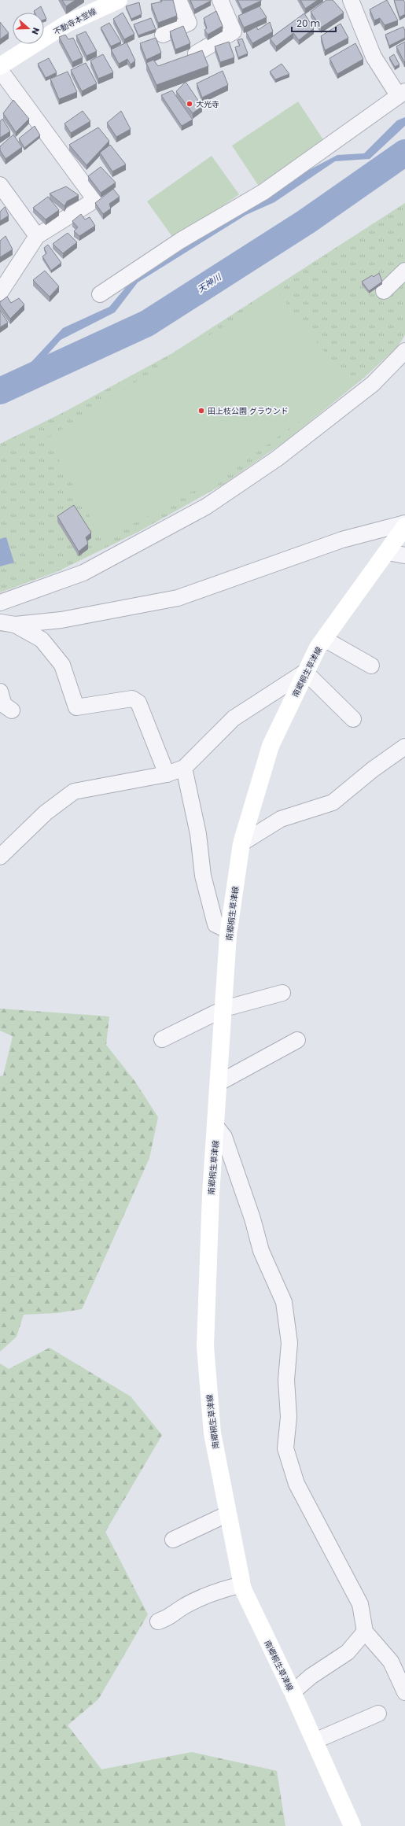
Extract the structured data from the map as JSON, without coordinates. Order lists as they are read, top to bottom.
{
  "streets": {
    "main road": ["不動寺本堂線", "南郷桐生草津線"]
  },
  "water": ["天神川"],
  "places": ["大光寺", "田上枝公園 グラウンド"],
  "scale_bar": "20 m",
  "north": "right"
}
